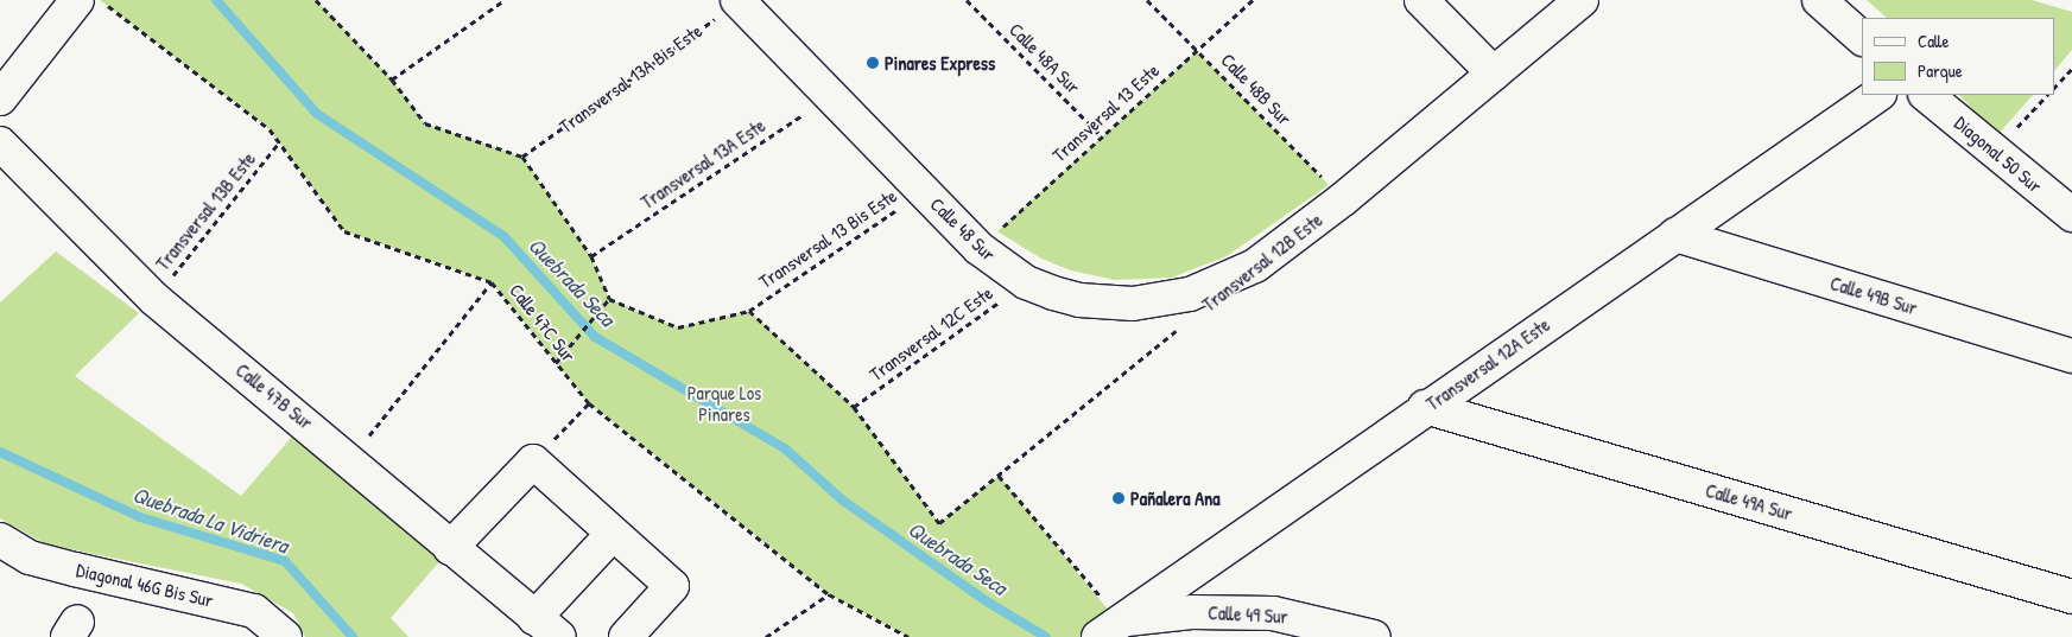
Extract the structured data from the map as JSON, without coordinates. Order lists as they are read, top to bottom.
{
  "streets": {
    "street": [
      "Diagonal 50 Sur",
      "Calle 48 Sur",
      "Transversal 12B Este",
      "Calle 49B Sur",
      "Transversal 12A Este",
      "Calle 47B Sur",
      "Calle 49A Sur",
      "Diagonal 46G Bis Sur",
      "Calle 49 Sur"
    ],
    "path": [
      "Calle 48A Sur",
      "Transversal 13A Bis Este",
      "Calle 48B Sur",
      "Transversal 13 Este",
      "Transversal 13A Este",
      "Transversal 13B Este",
      "Transversal 13 Bis Este",
      "Calle 47C Sur",
      "Transversal 12C Este"
    ]
  },
  "crossings": [
    ["Calle 48A Sur", "Transversal 13 Este"],
    ["Transversal 13A Bis Este", "Calle 48 Sur"],
    ["Calle 48B Sur", "Transversal 13 Este"],
    ["Calle 48B Sur", "Transversal 12B Este"],
    ["Transversal 13 Este", "Calle 48 Sur"],
    ["Transversal 13A Este", "Calle 48 Sur"],
    ["Transversal 13B Este", "Calle 47C Sur"],
    ["Transversal 13B Este", "Calle 47B Sur"],
    ["Calle 48 Sur", "Transversal 13 Bis Este"],
    ["Calle 48 Sur", "Transversal 12B Este"],
    ["Calle 48 Sur", "Transversal 12C Este"],
    ["Calle 49B Sur", "Transversal 12A Este"],
    ["Transversal 12A Este", "Calle 49A Sur"],
    ["Transversal 12A Este", "Calle 49 Sur"]
  ],
  "water": ["Quebrada Seca", "Quebrada La Vidriera"],
  "parks": ["Parque Los Pinares"],
  "places": ["Pinares Express", "Pañalera Ana"],
  "legend": ["Calle", "Parque"]
}
